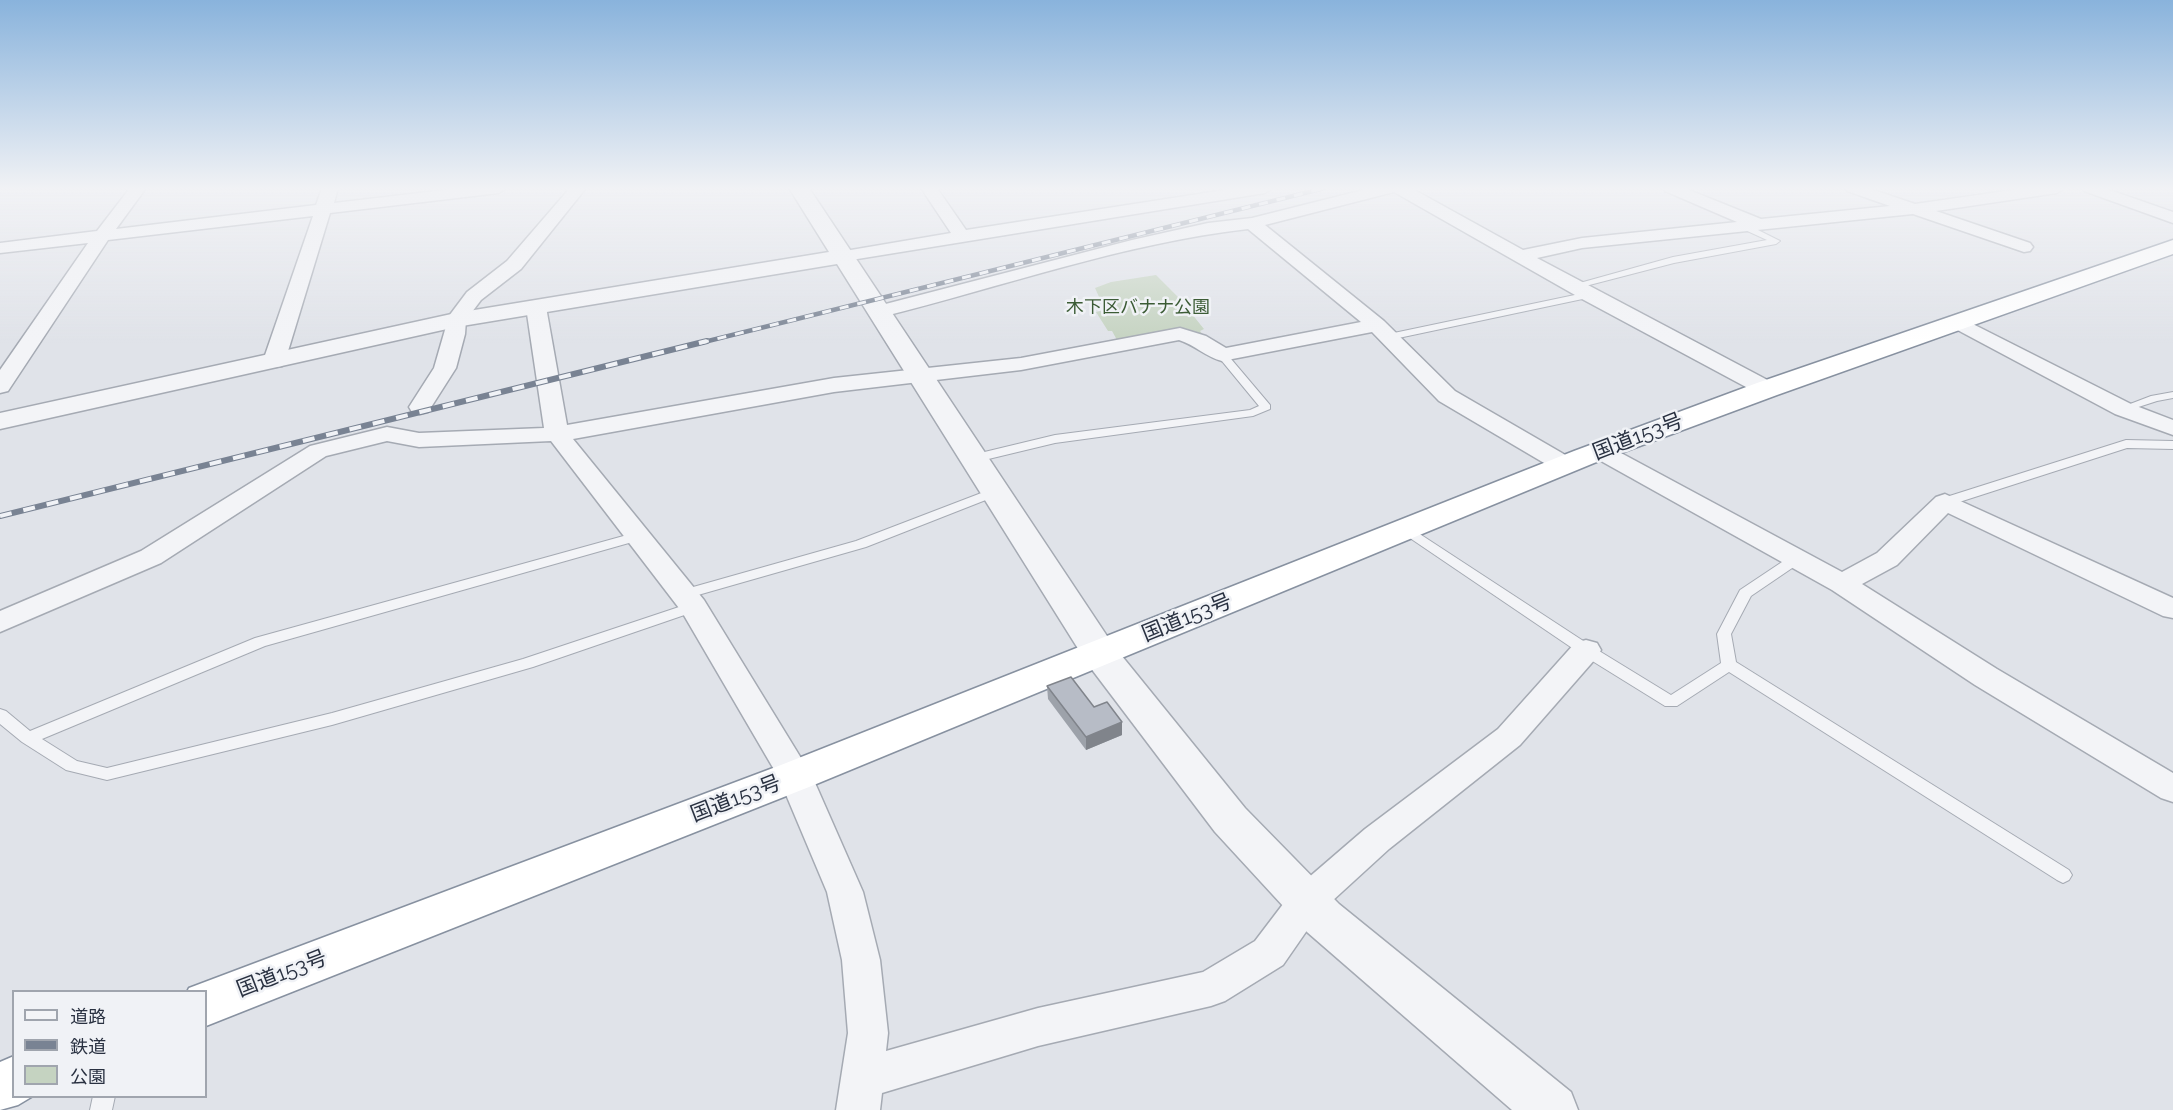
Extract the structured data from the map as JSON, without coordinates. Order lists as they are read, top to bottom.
{
  "streets": {
    "highway": ["国道153号"]
  },
  "parks": ["木下区バナナ公園"],
  "legend": ["道路", "鉄道", "公園"]
}
